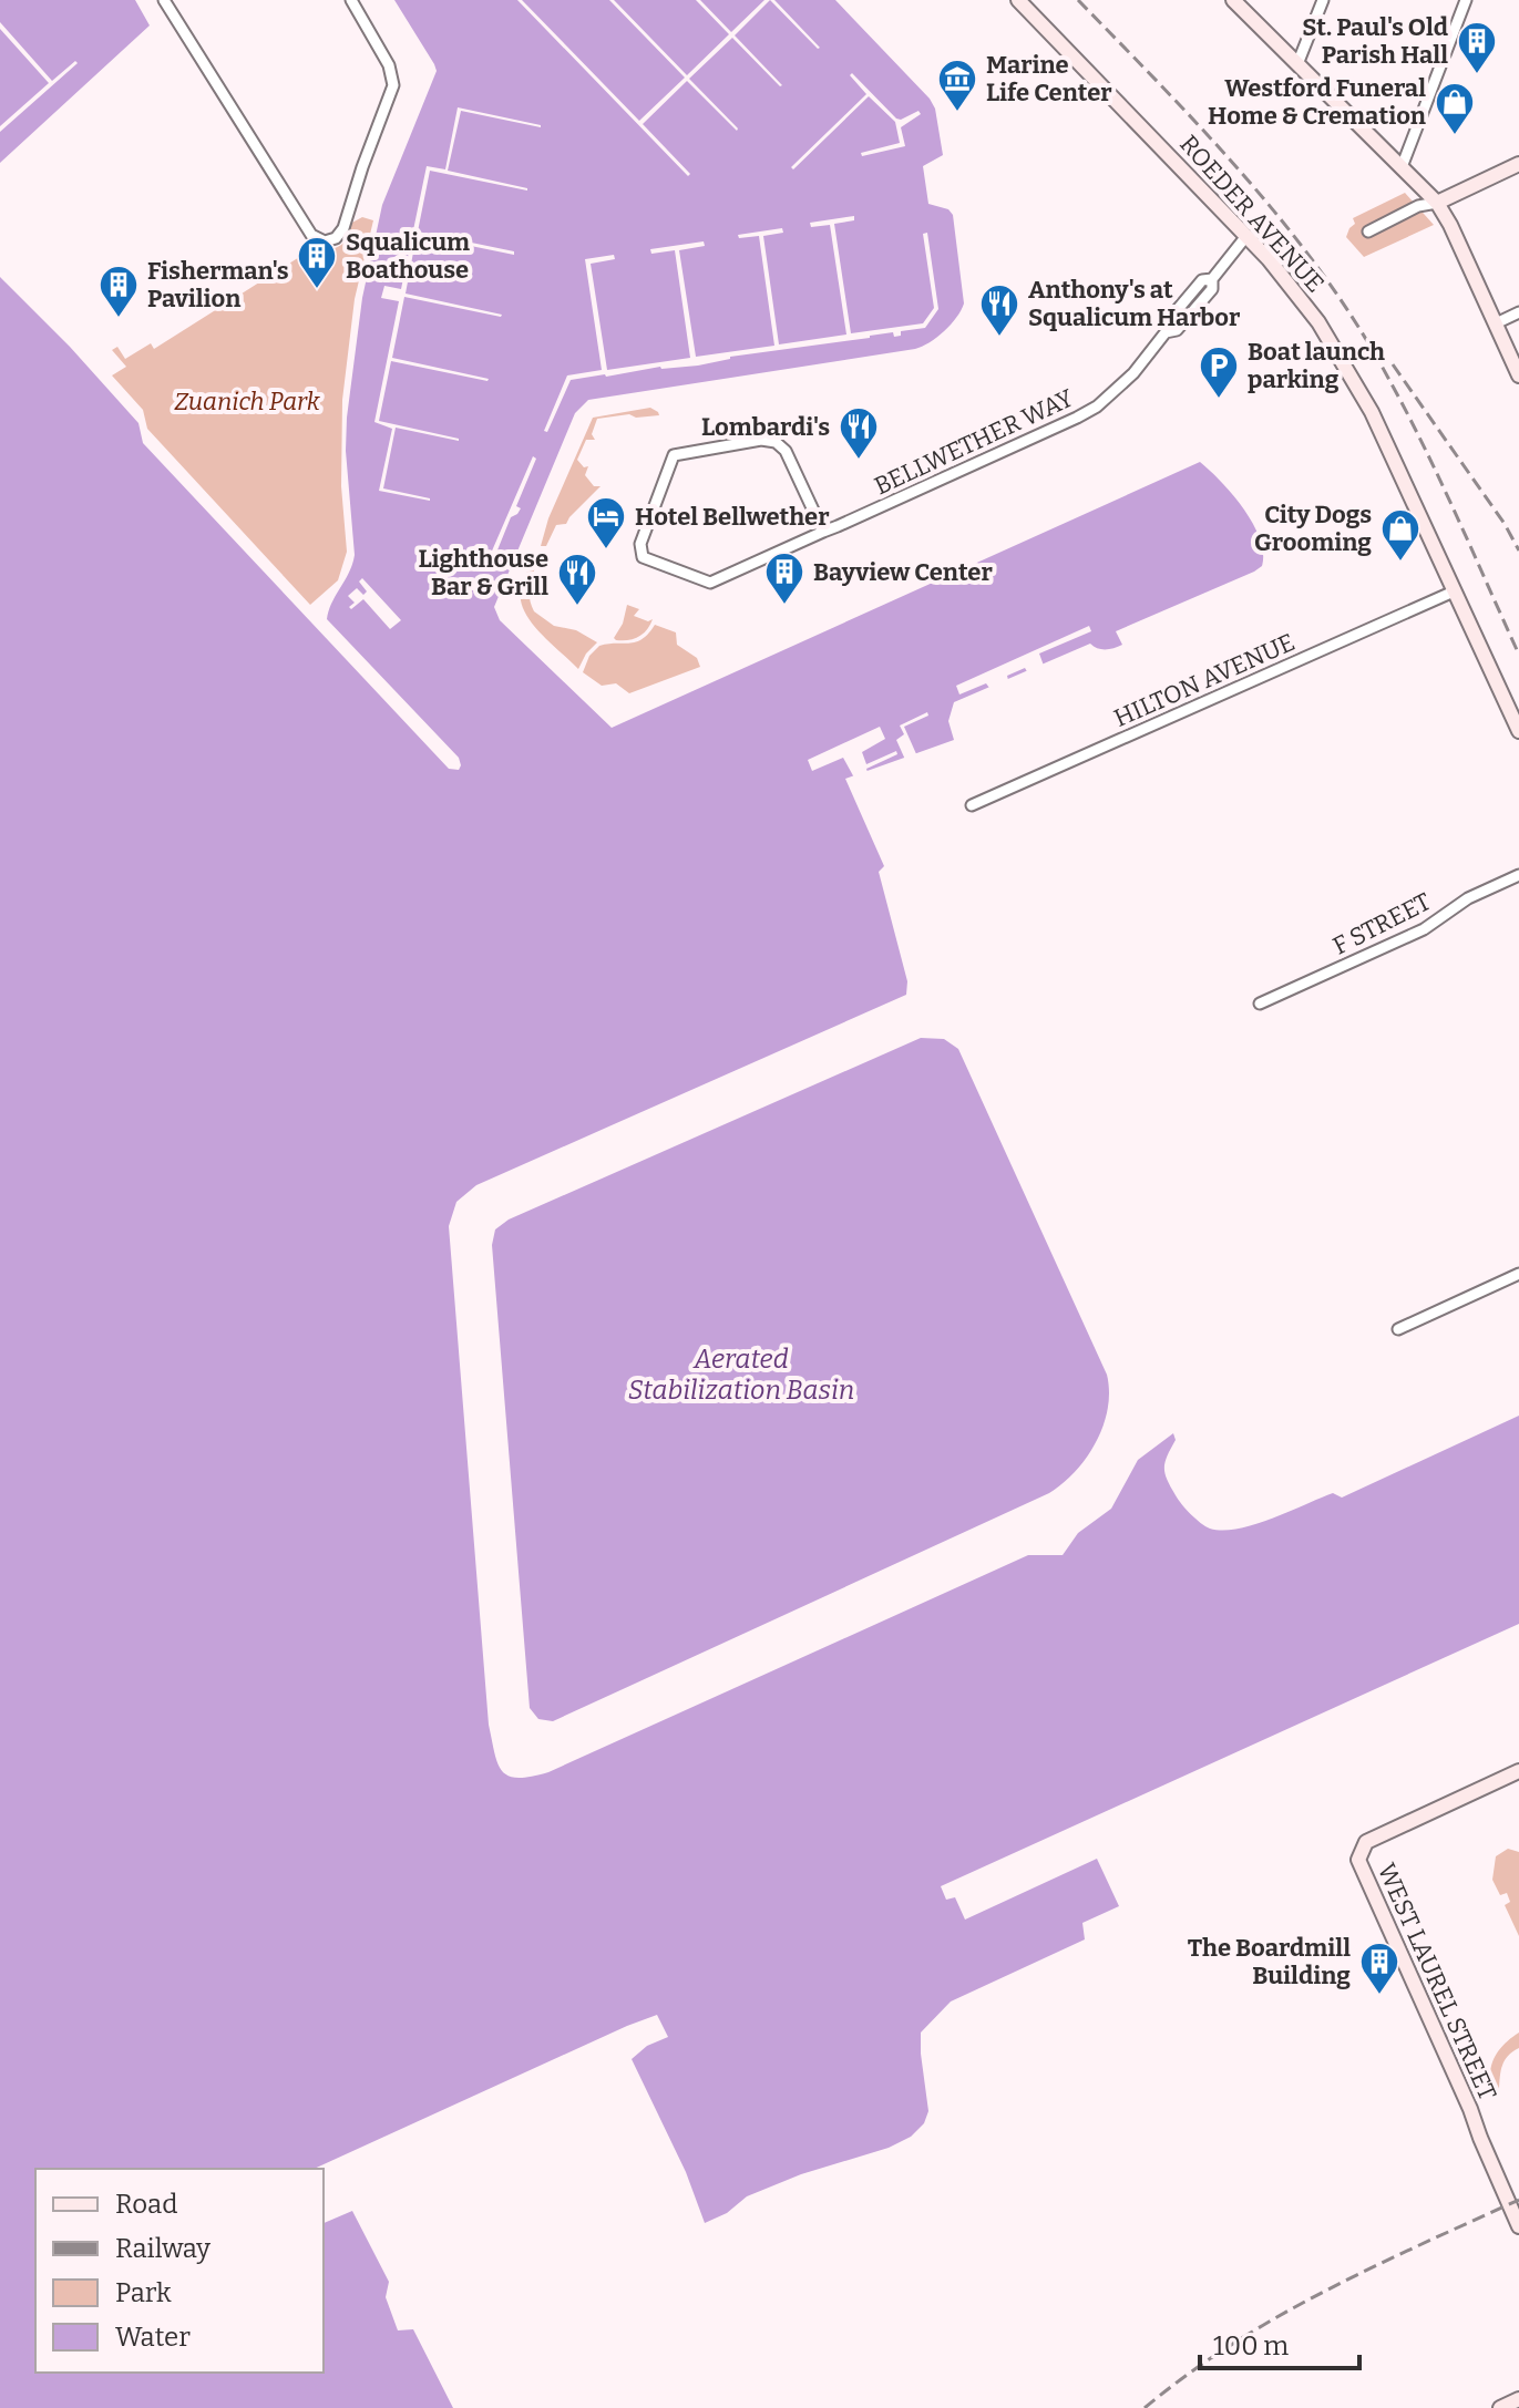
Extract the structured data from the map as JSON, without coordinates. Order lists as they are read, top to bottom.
{
  "streets": {
    "street": [
      "ROEDER AVENUE",
      "BELLWETHER WAY",
      "HILTON AVENUE",
      "F STREET",
      "WEST LAUREL STREET"
    ]
  },
  "crossings": [
    ["ROEDER AVENUE", "BELLWETHER WAY"],
    ["ROEDER AVENUE", "HILTON AVENUE"]
  ],
  "water": ["Aerated Stabilization Basin"],
  "parks": ["Zuanich Park"],
  "places": {
    "building": [
      "St. Paul's Old Parish Hall",
      "Squalicum Boathouse",
      "Fisherman's Pavilion",
      "Bayview Center",
      "The Boardmill Building"
    ],
    "museum": ["Marine Life Center"],
    "shop": ["Westford Funeral Home & Cremation", "City Dogs Grooming"],
    "restaurant": ["Anthony's at Squalicum Harbor", "Lombardi's", "Lighthouse Bar & Grill"],
    "parking": ["Boat launch parking"],
    "hotel": ["Hotel Bellwether"]
  },
  "legend": [
    "Road",
    "Railway",
    "Park",
    "Water"
  ],
  "scale_bar": "100 m"
}
